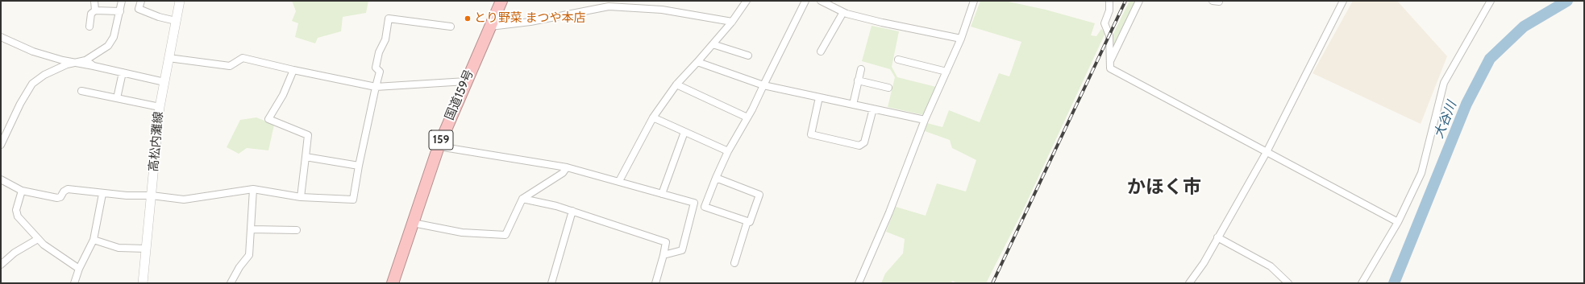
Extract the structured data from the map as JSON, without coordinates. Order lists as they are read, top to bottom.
{
  "streets": {
    "highway": ["国道159号", "159"],
    "main road": ["高松内灘線"]
  },
  "districts": ["かほく市"],
  "water": ["大谷川"],
  "places": ["とり野菜 まつや本店"]
}
